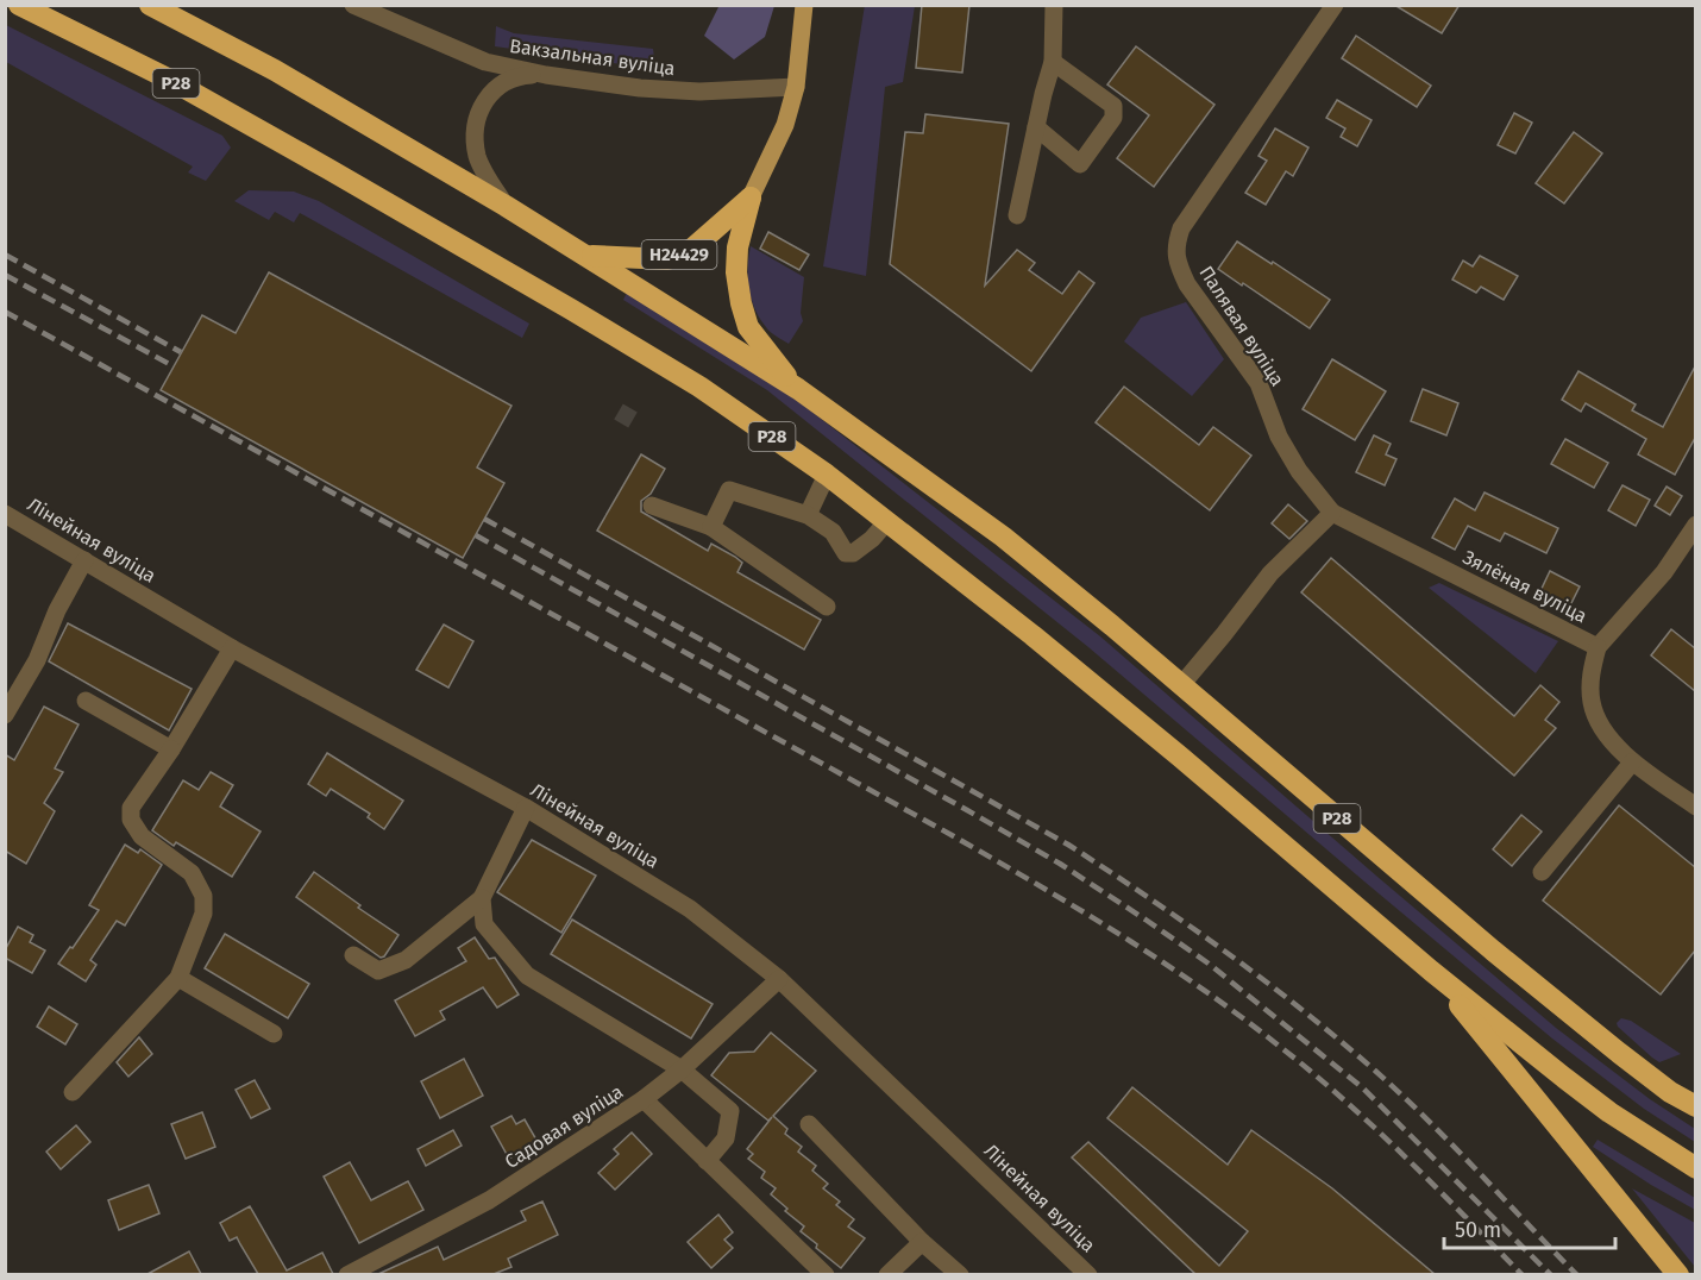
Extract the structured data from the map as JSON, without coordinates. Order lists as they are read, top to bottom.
{
  "streets": {
    "highway": ["Р28", "Н24429"],
    "street": [
      "Вакзальная вуліца",
      "Палявая вуліца",
      "Лінейная вуліца",
      "Зялёная вуліца",
      "Садовая вуліца"
    ]
  },
  "crossings": [
    ["Вакзальная вуліца", "Н24429"],
    ["Р28", "Н24429"],
    ["Палявая вуліца", "Зялёная вуліца"],
    ["Лінейная вуліца", "Садовая вуліца"]
  ],
  "scale_bar": "50 m"
}
